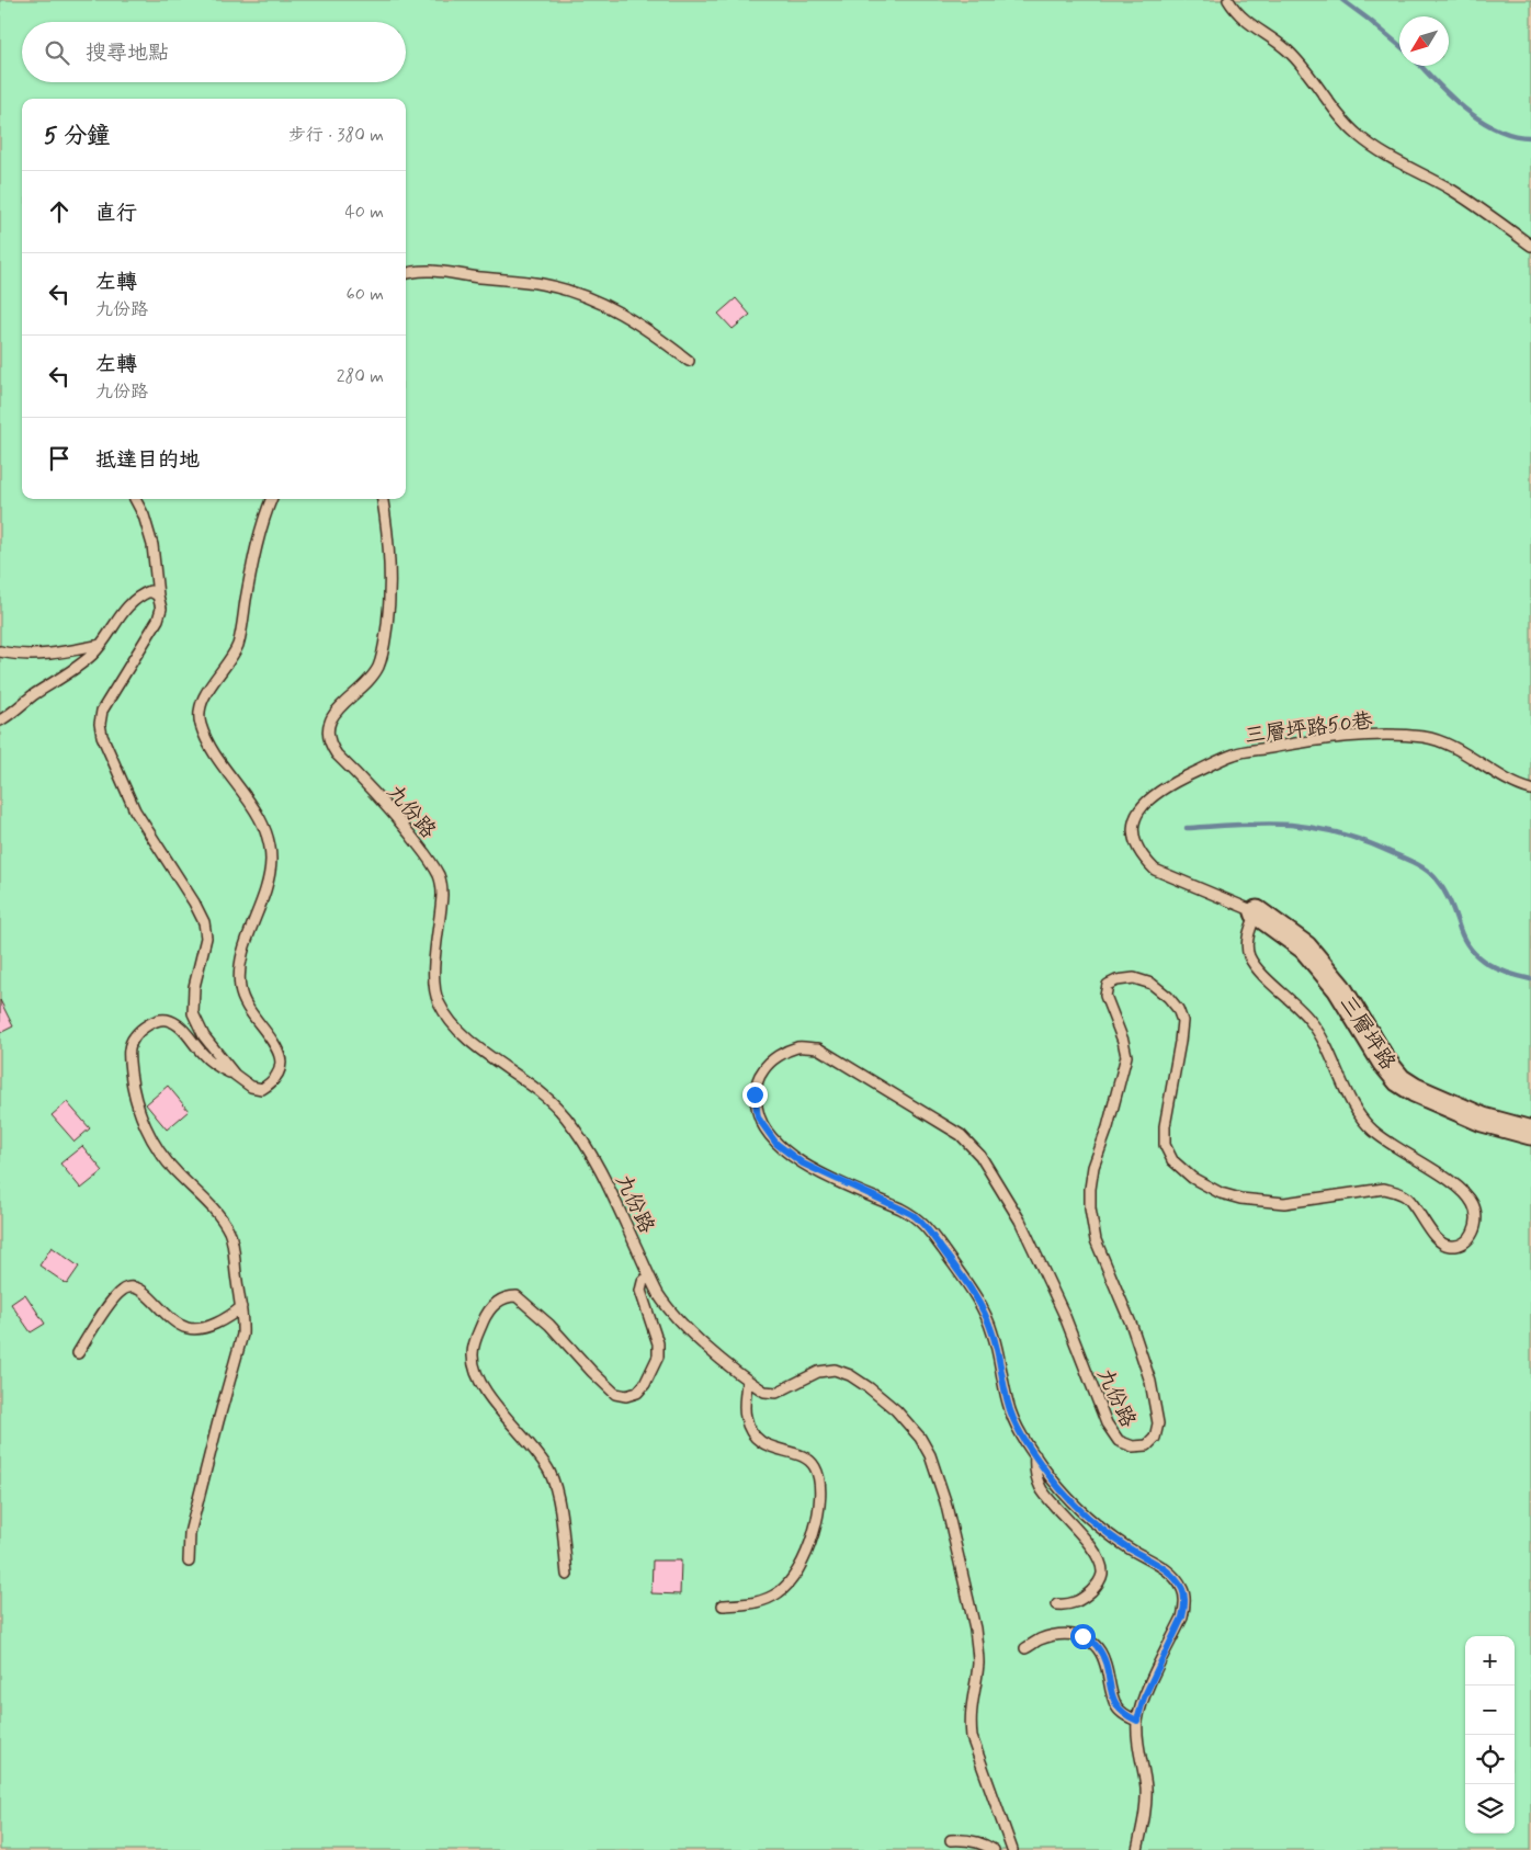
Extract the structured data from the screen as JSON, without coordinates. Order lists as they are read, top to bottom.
{
  "streets": {
    "street": ["三層坪路"],
    "lane": ["三層坪路50巷", "九份路"]
  },
  "crossings": [
    ["三層坪路50巷", "九份路"],
    ["三層坪路50巷", "三層坪路"],
    ["九份路", "三層坪路"]
  ],
  "north": "bottom left",
  "page": {
    "search": "搜尋地點",
    "heading": ["5 分鐘", "步行 · 380 m"],
    "list": [
      ["直行", "40 m"],
      ["左轉", "九份路", "60 m"],
      ["左轉", "九份路", "280 m"],
      "抵達目的地"
    ],
    "map_buttons": ["+", "−"]
  }
}
